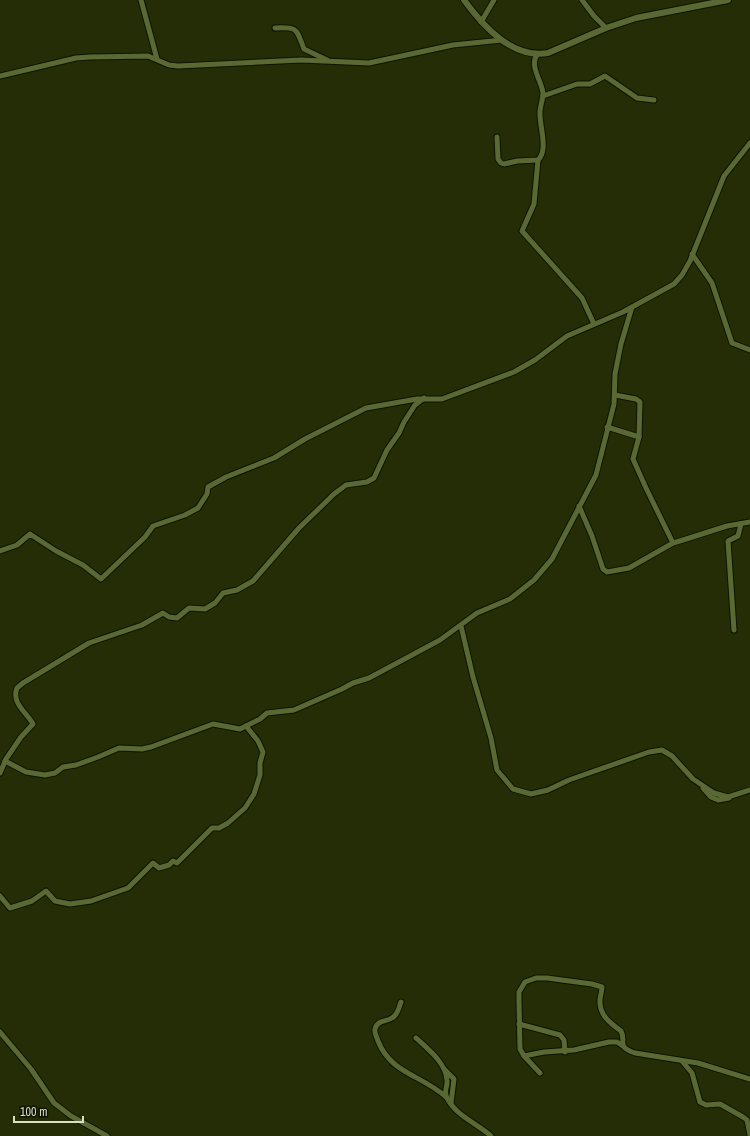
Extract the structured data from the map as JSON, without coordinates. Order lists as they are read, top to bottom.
{
  "scale_bar": "100 m"
}
